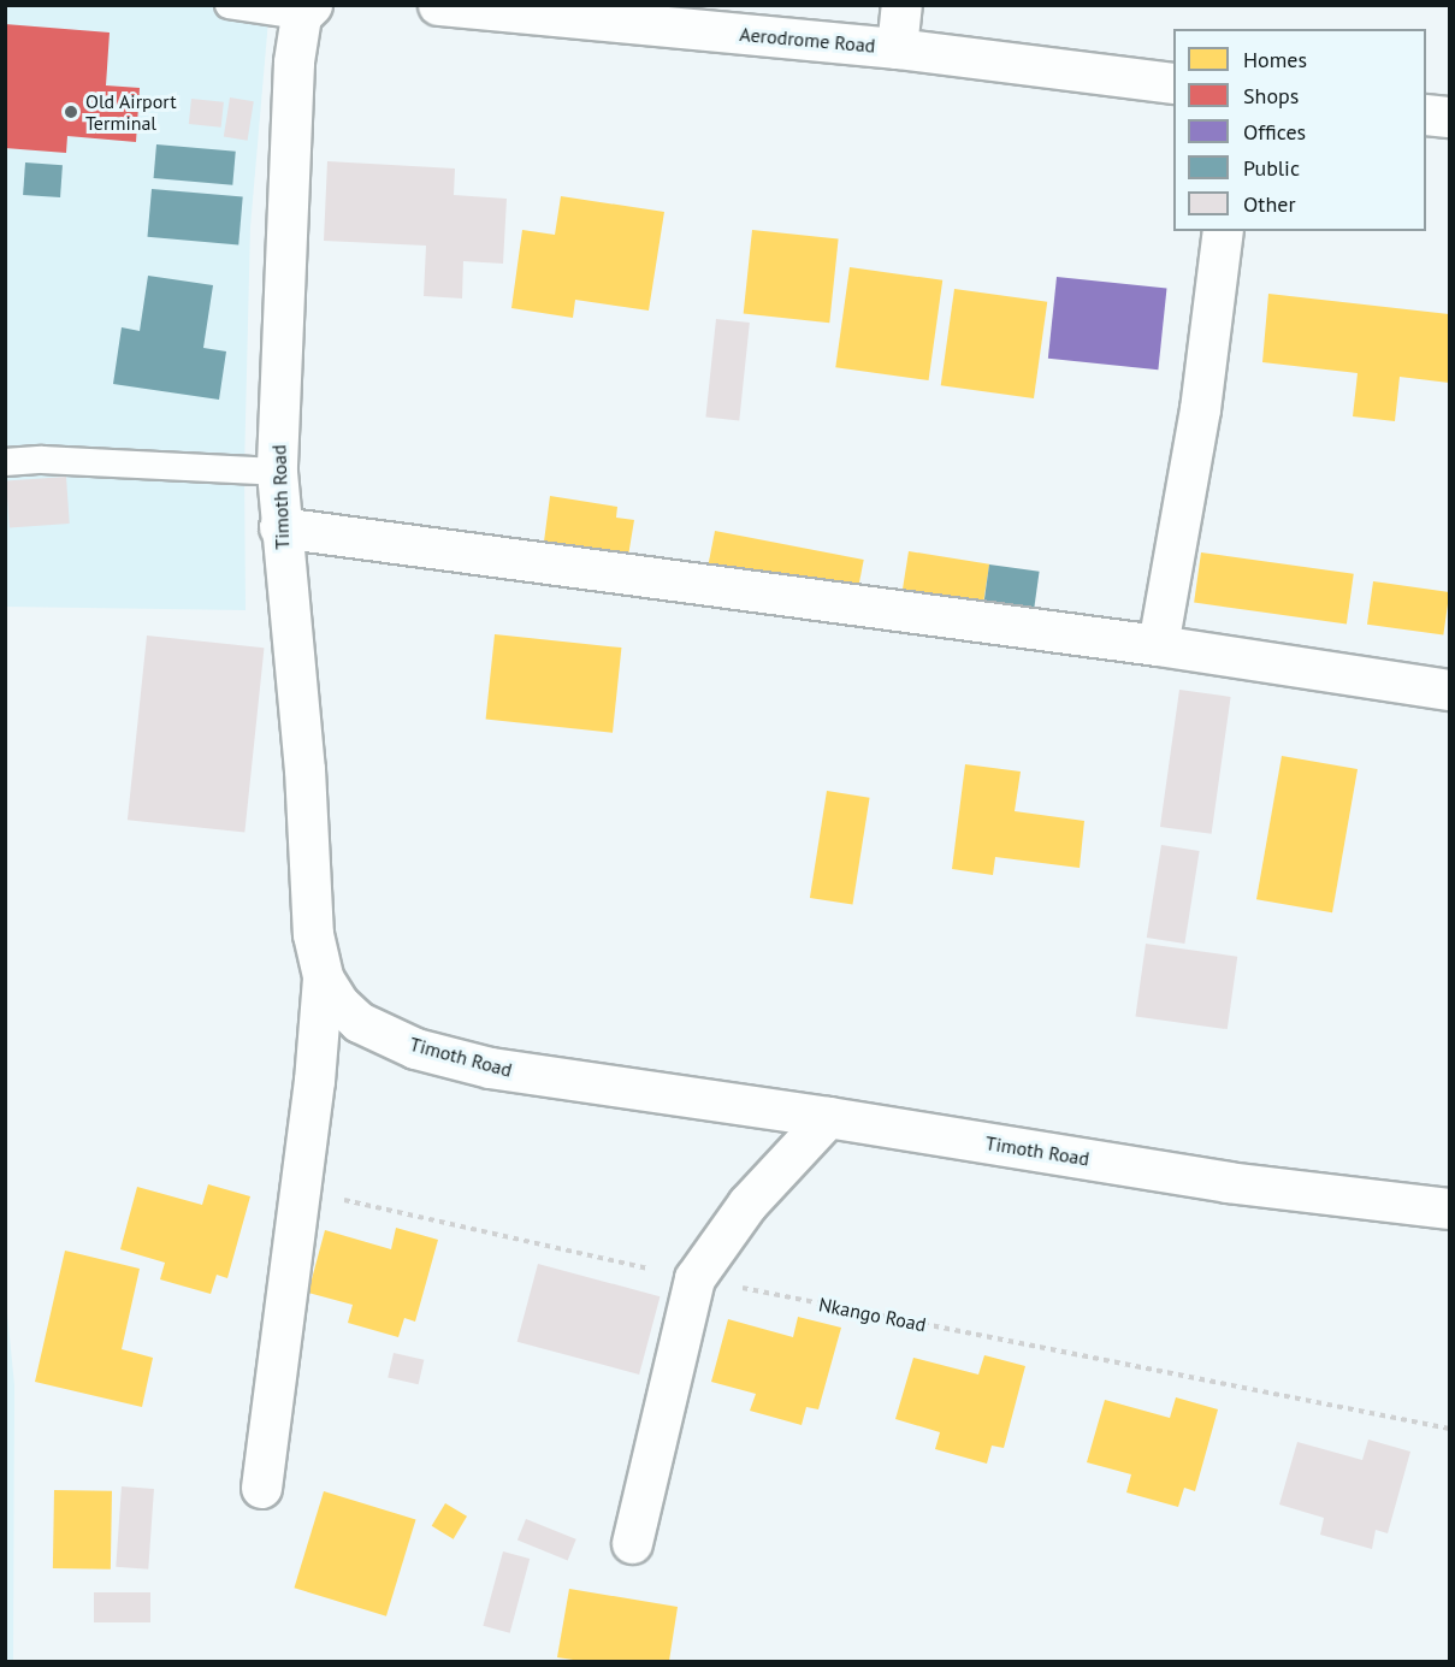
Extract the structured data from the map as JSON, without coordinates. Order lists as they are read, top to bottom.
{
  "streets": {
    "street": ["Aerodrome Road", "Timoth Road"],
    "path": ["Nkango Road"]
  },
  "places": ["Old Airport Terminal"],
  "legend": [
    "Homes",
    "Shops",
    "Offices",
    "Public",
    "Other"
  ]
}
